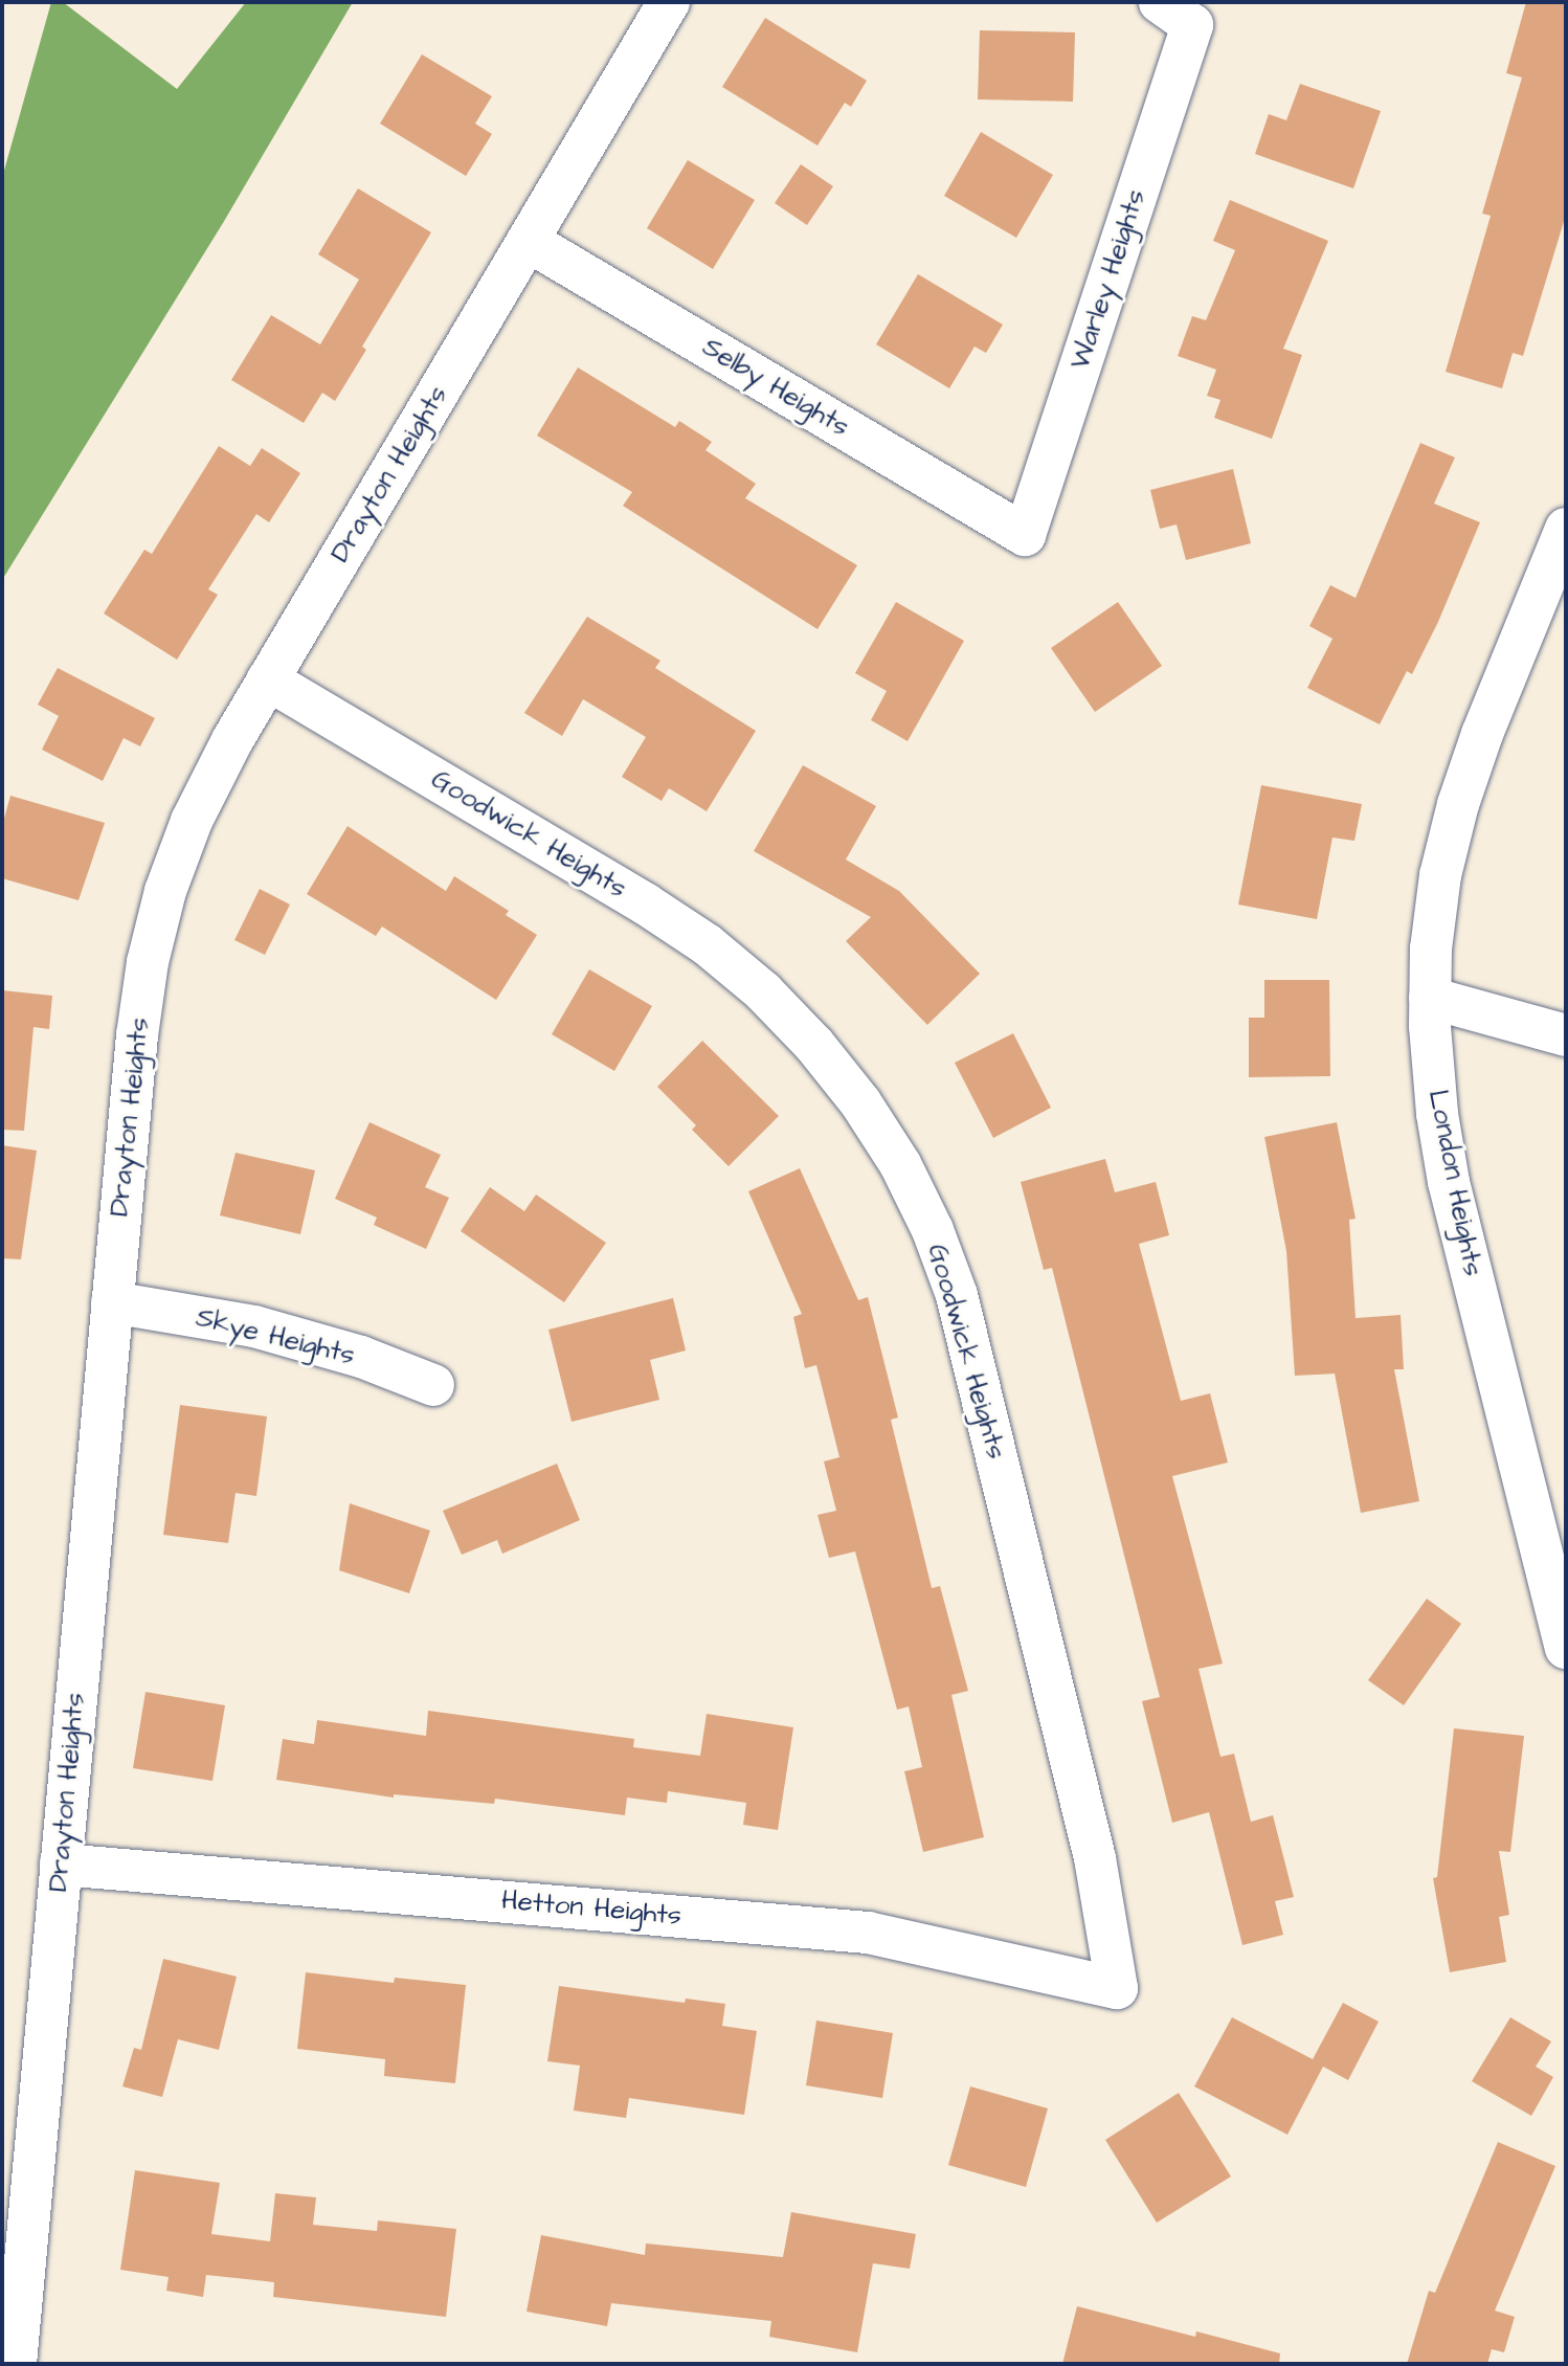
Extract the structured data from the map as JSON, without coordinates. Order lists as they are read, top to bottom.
{
  "streets": {
    "street": [
      "Warley Heights",
      "Selby Heights",
      "Drayton Heights",
      "Goodwick Heights",
      "London Heights",
      "Skye Heights",
      "Hetton Heights"
    ]
  },
  "crossings": [
    ["Warley Heights", "Selby Heights"],
    ["Selby Heights", "Drayton Heights"],
    ["Drayton Heights", "Goodwick Heights"],
    ["Drayton Heights", "Skye Heights"],
    ["Drayton Heights", "Hetton Heights"],
    ["Goodwick Heights", "Hetton Heights"]
  ]
}
